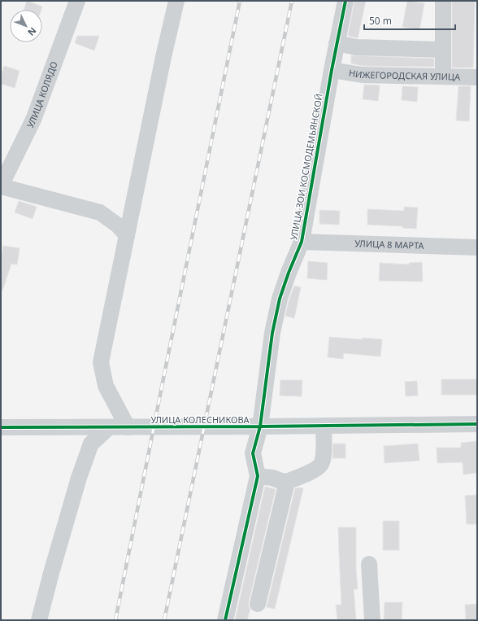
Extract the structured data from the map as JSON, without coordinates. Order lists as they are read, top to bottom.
{
  "streets": {
    "street": [
      "НИЖЕГОРОДСКАЯ УЛИЦА",
      "УЛИЦА КОЛЯДО",
      "УЛИЦА ЗОИ КОСМОДЕМЬЯНСКОЙ",
      "УЛИЦА 8 МАРТА",
      "УЛИЦА КОЛЕСНИКОВА"
    ]
  },
  "crossings": [
    ["НИЖЕГОРОДСКАЯ УЛИЦА", "УЛИЦА ЗОИ КОСМОДЕМЬЯНСКОЙ"],
    ["УЛИЦА ЗОИ КОСМОДЕМЬЯНСКОЙ", "УЛИЦА 8 МАРТА"],
    ["УЛИЦА ЗОИ КОСМОДЕМЬЯНСКОЙ", "УЛИЦА КОЛЕСНИКОВА"]
  ],
  "scale_bar": "50 m",
  "north": "bottom right"
}
